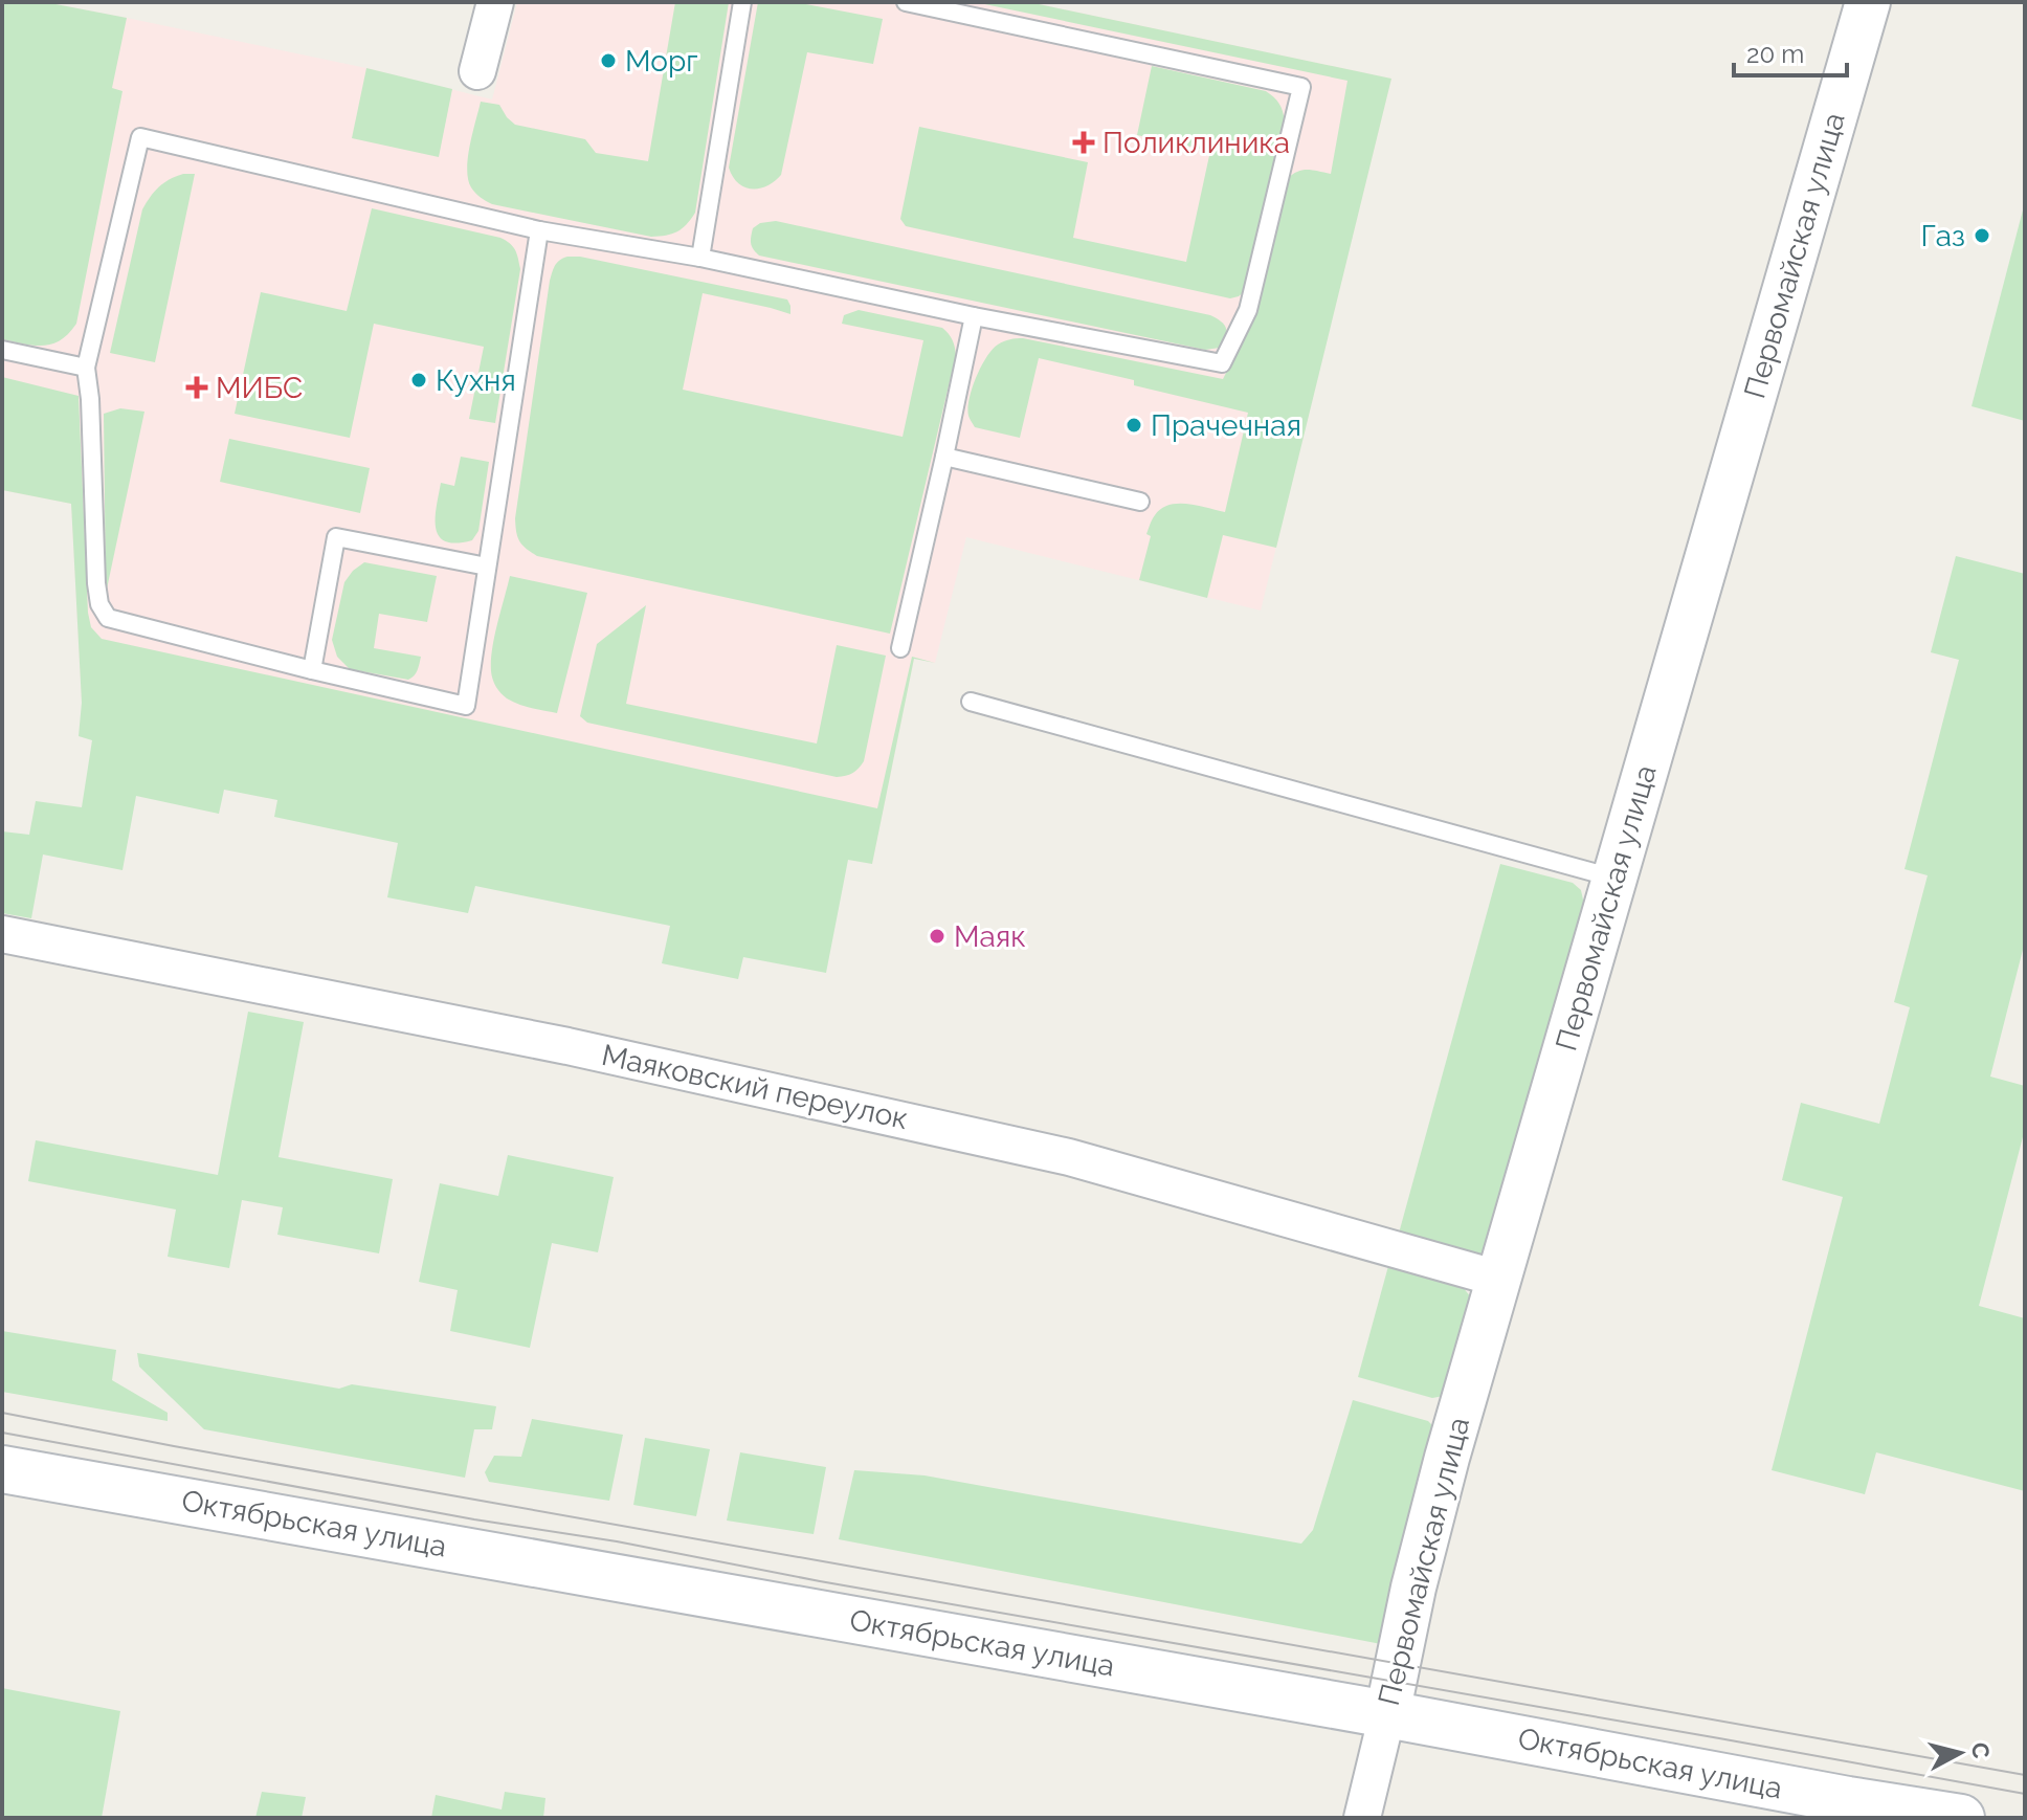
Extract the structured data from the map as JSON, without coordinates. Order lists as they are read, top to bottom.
{
  "streets": {
    "main road": ["Октябрьская улица"],
    "street": ["Первомайская улица", "Маяковский переулок"]
  },
  "crossings": [
    ["Первомайская улица", "Маяковский переулок"],
    ["Первомайская улица", "Октябрьская улица"]
  ],
  "places": {
    "other": [
      "Морг",
      "Газ",
      "Кухня",
      "Прачечная",
      "Маяк"
    ],
    "health": ["Поликлиника", "МИБС"]
  },
  "scale_bar": "20 m",
  "north": "right"
}
